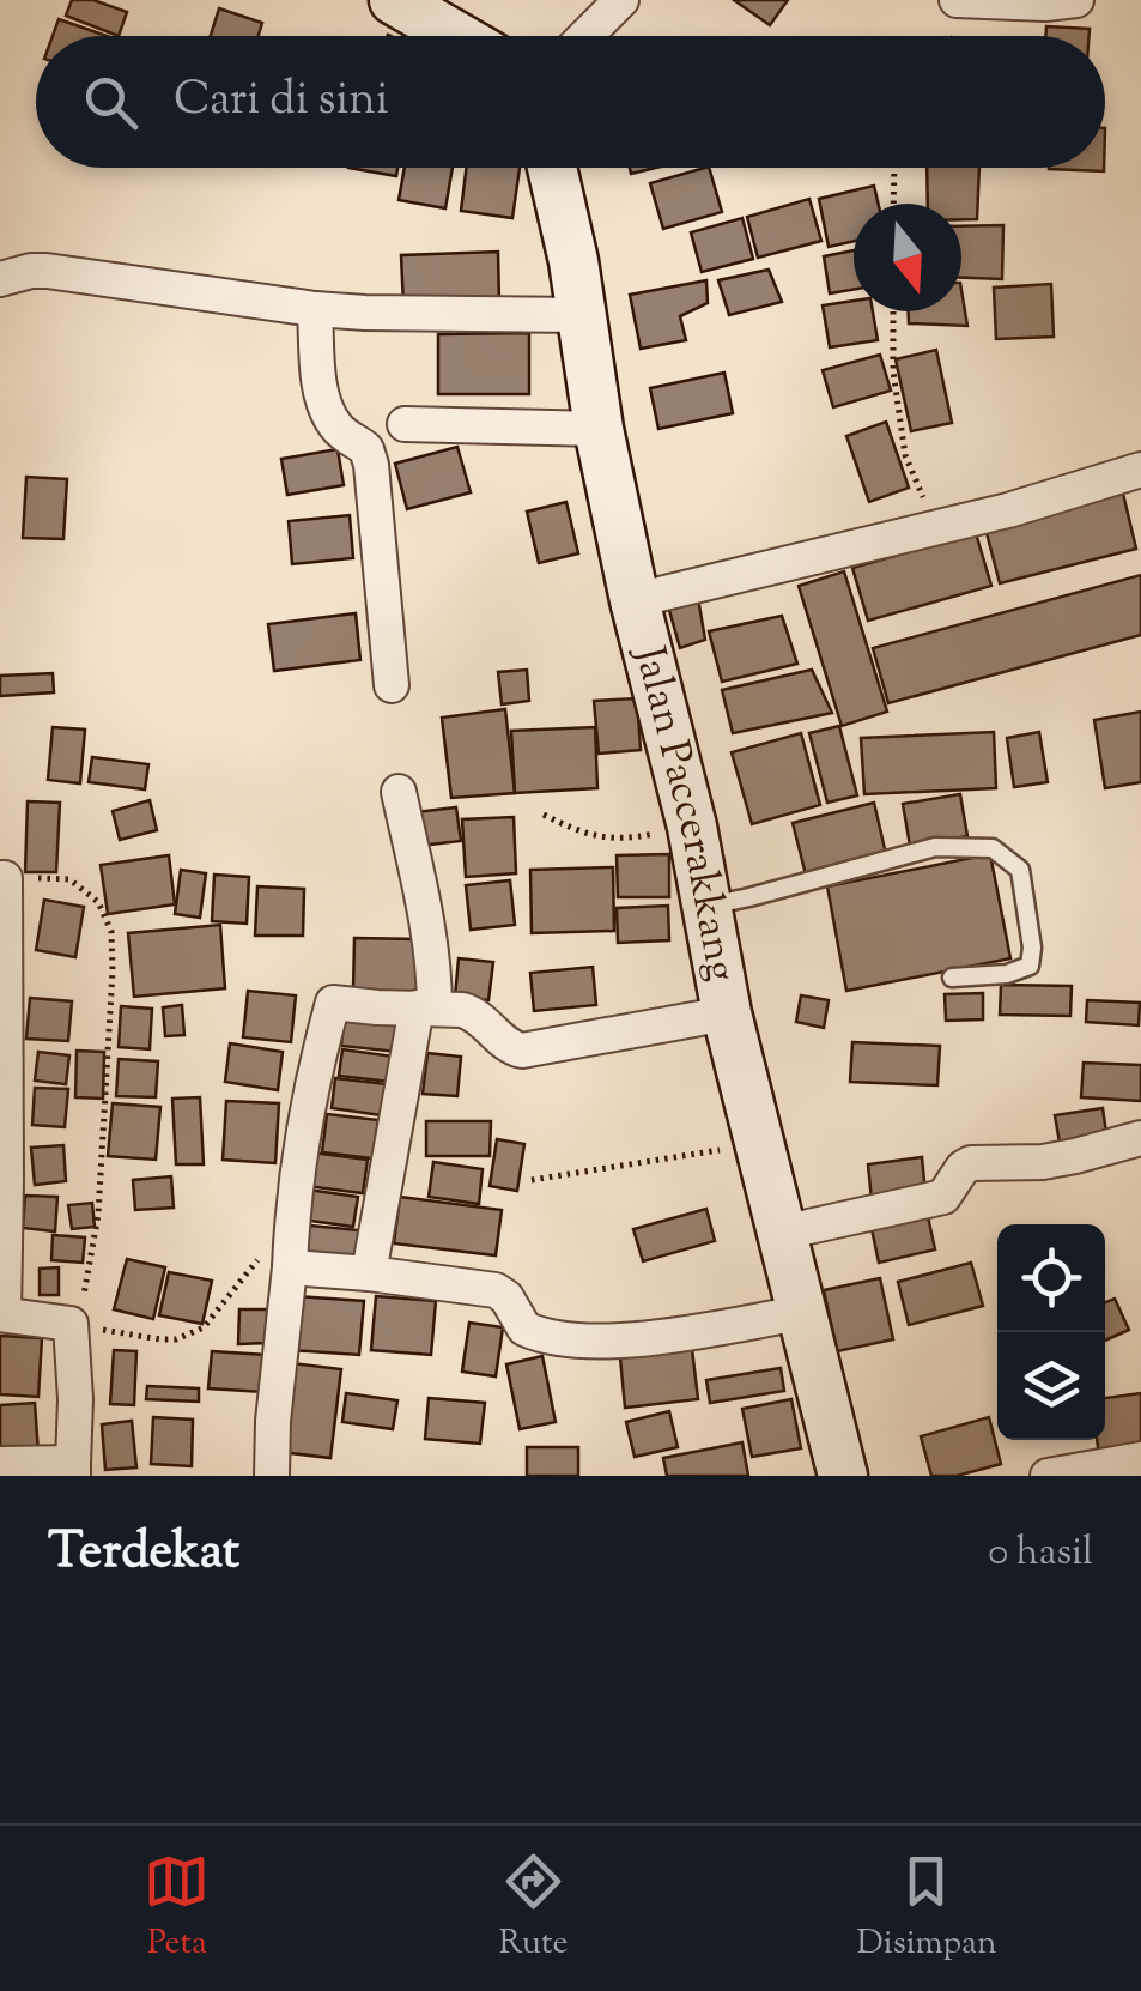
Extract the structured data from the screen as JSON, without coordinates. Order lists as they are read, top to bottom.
{
  "streets": {
    "main road": ["Jalan Paccerakkang"]
  },
  "north": "bottom",
  "page": {
    "search": "Cari di sini",
    "heading": ["Terdekat", "0 hasil"],
    "nav": ["Peta", "Rute", "Disimpan"]
  }
}
